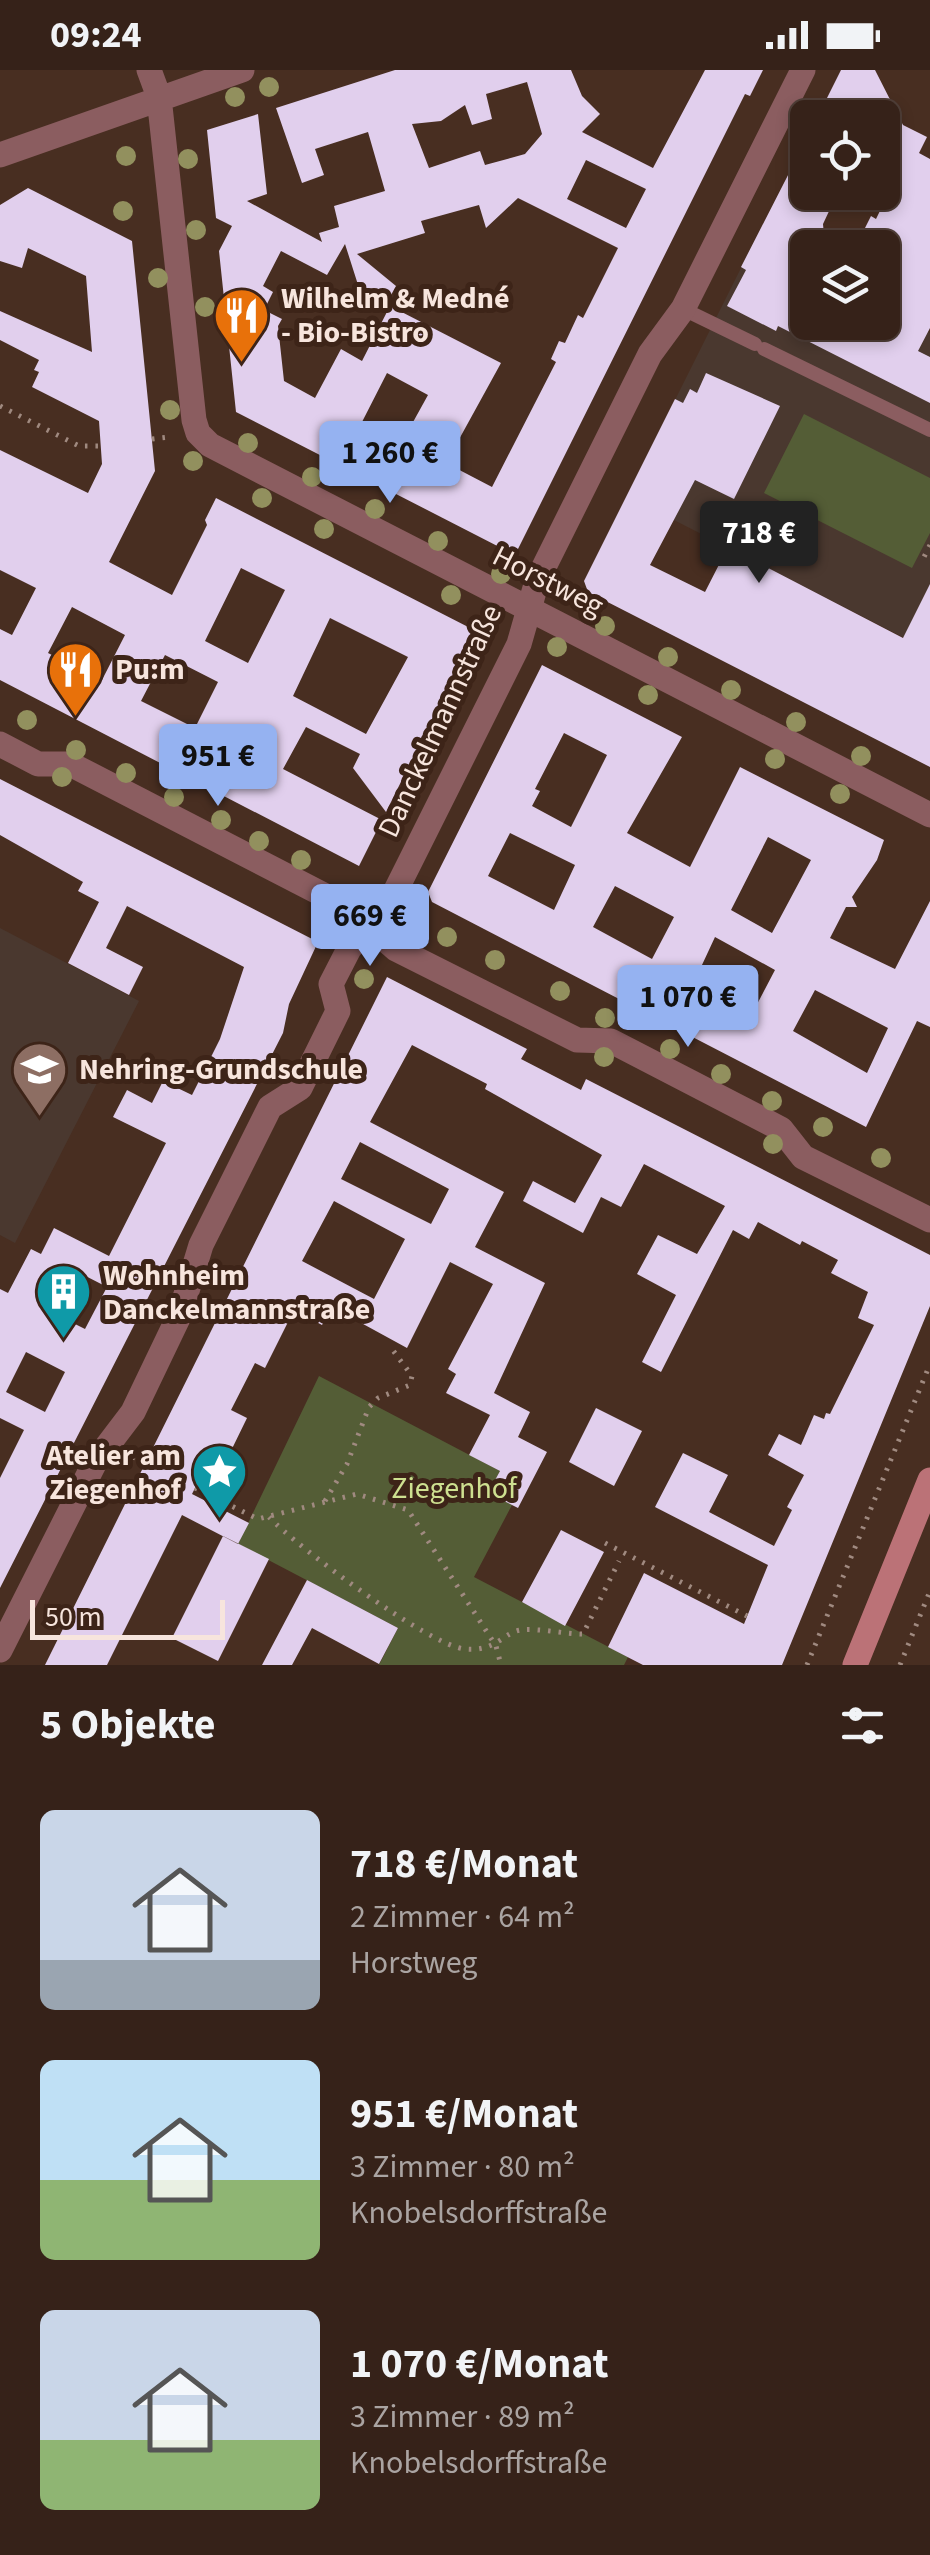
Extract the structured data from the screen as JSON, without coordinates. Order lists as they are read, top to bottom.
{
  "streets": {
    "street": ["Horstweg", "Danckelmannstraße"]
  },
  "crossings": [
    ["Horstweg", "Danckelmannstraße"]
  ],
  "parks": ["Ziegenhof"],
  "places": {
    "restaurant": ["Wilhelm & Medné - Bio-Bistro", "Pu:m"],
    "school or university": ["Nehring-Grundschule"],
    "building": ["Wohnheim Danckelmannstraße"],
    "place": ["Atelier am Ziegenhof"]
  },
  "scale_bar": "50 m",
  "page": {
    "status": "09:24",
    "price": [
      "1 260 €",
      "718 €",
      "951 €",
      "669 €",
      "1 070 €"
    ],
    "scale": "50 m",
    "heading": "5 Objekte",
    "list": [
      {
        "name": "718 €/Monat",
        "note": "2 Zimmer · 64 m² · Horstweg"
      },
      {
        "name": "951 €/Monat",
        "note": "3 Zimmer · 80 m² · Knobelsdorffstraße"
      },
      {
        "name": "1 070 €/Monat",
        "note": "3 Zimmer · 89 m² · Knobelsdorffstraße"
      }
    ]
  }
}
